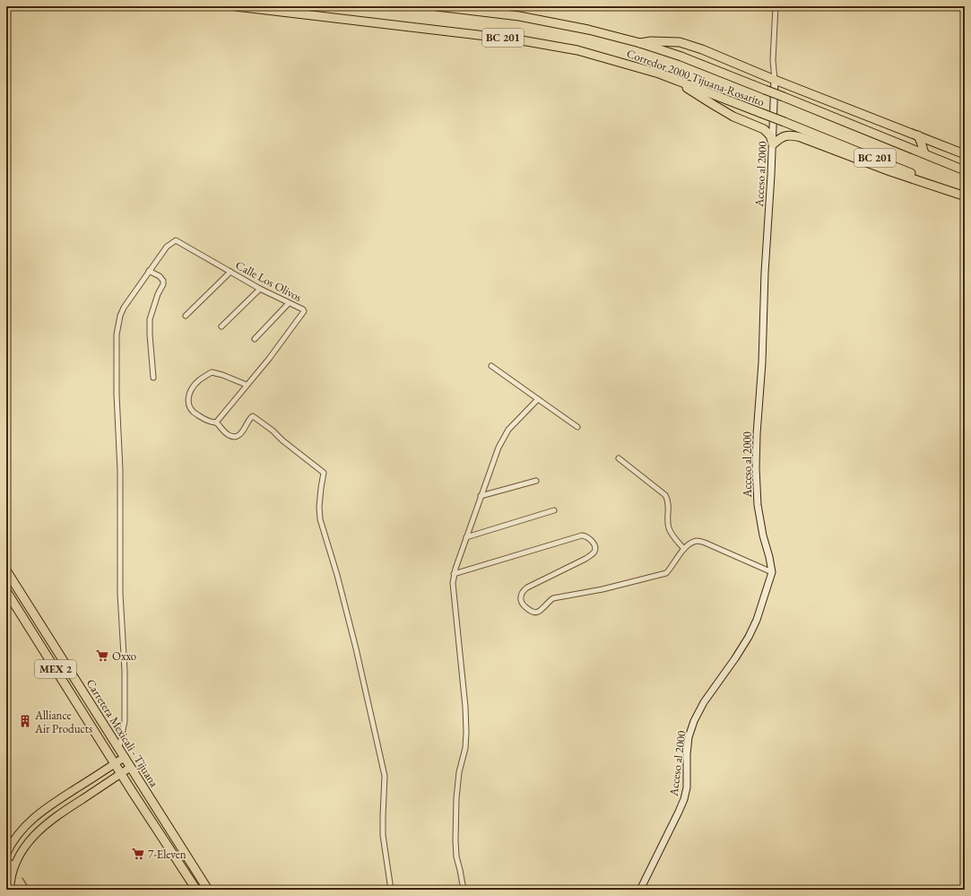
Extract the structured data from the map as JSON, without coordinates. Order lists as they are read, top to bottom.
{
  "streets": {
    "highway": [
      "BC 201",
      "Corredor 2000 Tijuana-Rosarito",
      "MEX 2",
      "Carretera Mexicali - Tijuana"
    ],
    "street": ["Acceso al 2000", "Calle Los Olivos"]
  },
  "places": {
    "supermarket": ["Oxxo", "7-Eleven"],
    "building": ["Alliance Air Products"]
  }
}
